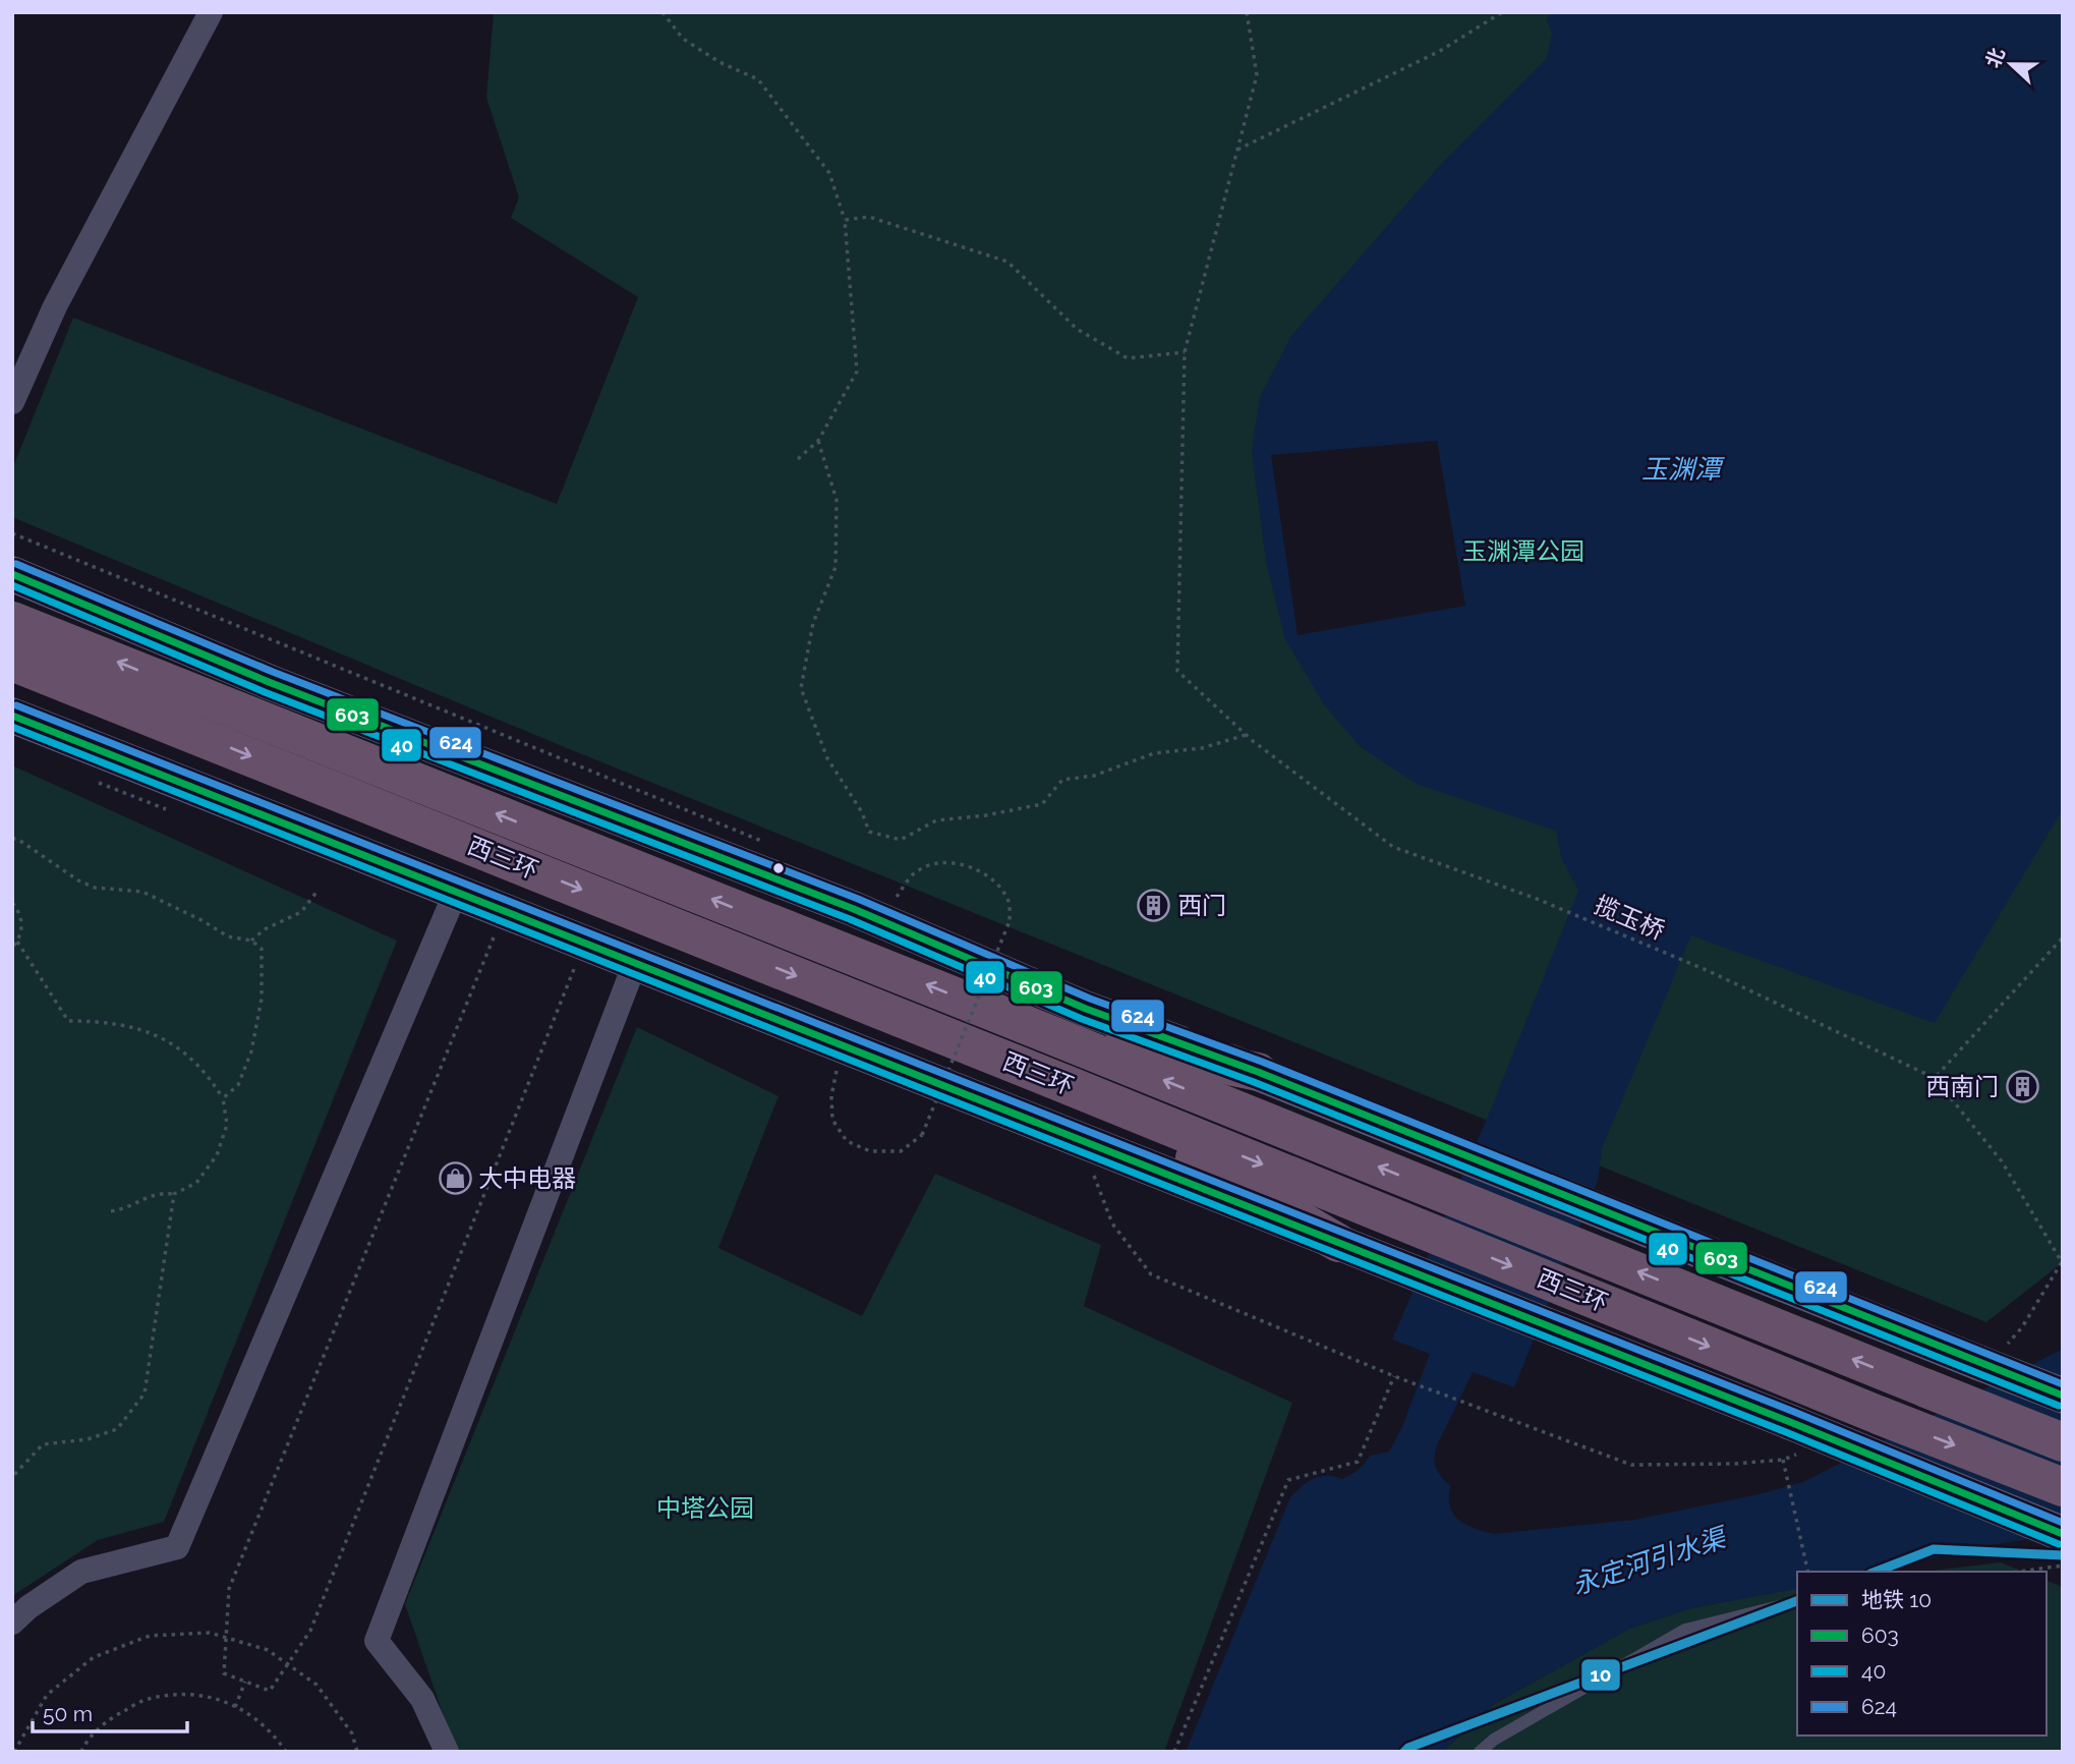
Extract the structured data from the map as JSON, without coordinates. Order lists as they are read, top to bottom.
{
  "streets": {
    "highway": ["西三环"],
    "path": ["揽玉桥"]
  },
  "water": ["玉渊潭", "永定河引水渠"],
  "parks": ["玉渊潭公园", "中塔公园"],
  "places": {
    "building": ["西门", "西南门"],
    "shop": ["大中电器"]
  },
  "lines": [
    "transit line 624",
    "transit line 603",
    "transit line 40",
    "metro line 10"
  ],
  "legend": [
    "地铁 10",
    "603",
    "40",
    "624"
  ],
  "scale_bar": "50 m",
  "north": "left"
}
